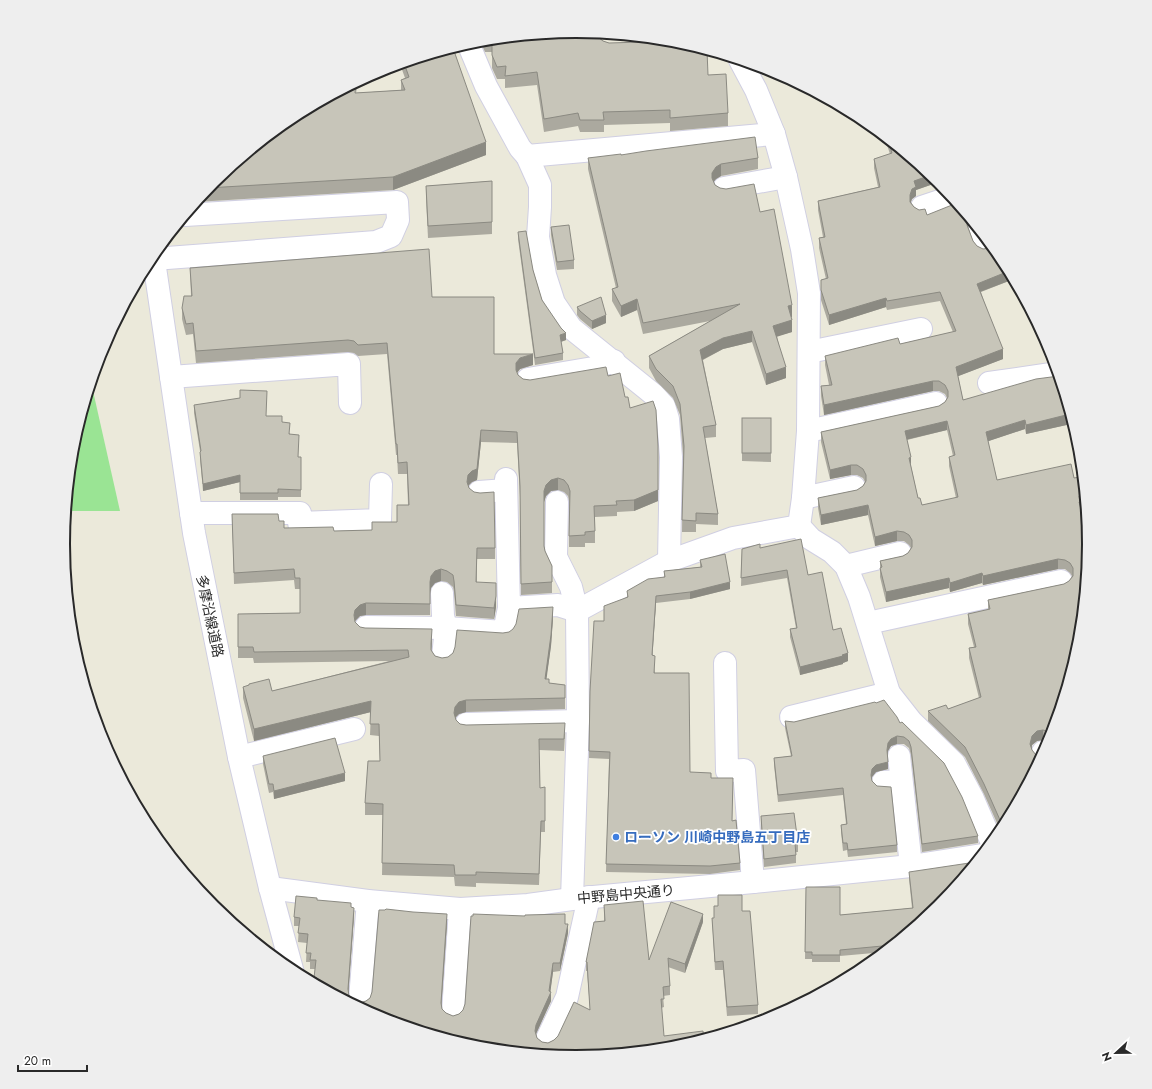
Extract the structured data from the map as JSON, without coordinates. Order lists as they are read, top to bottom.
{
  "streets": {
    "street": ["多摩沿線道路", "中野島中央通り"]
  },
  "crossings": [
    ["多摩沿線道路", "中野島中央通り"]
  ],
  "places": ["ローソン 川崎中野島五丁目店"],
  "scale_bar": "20 m",
  "north": "left"
}
